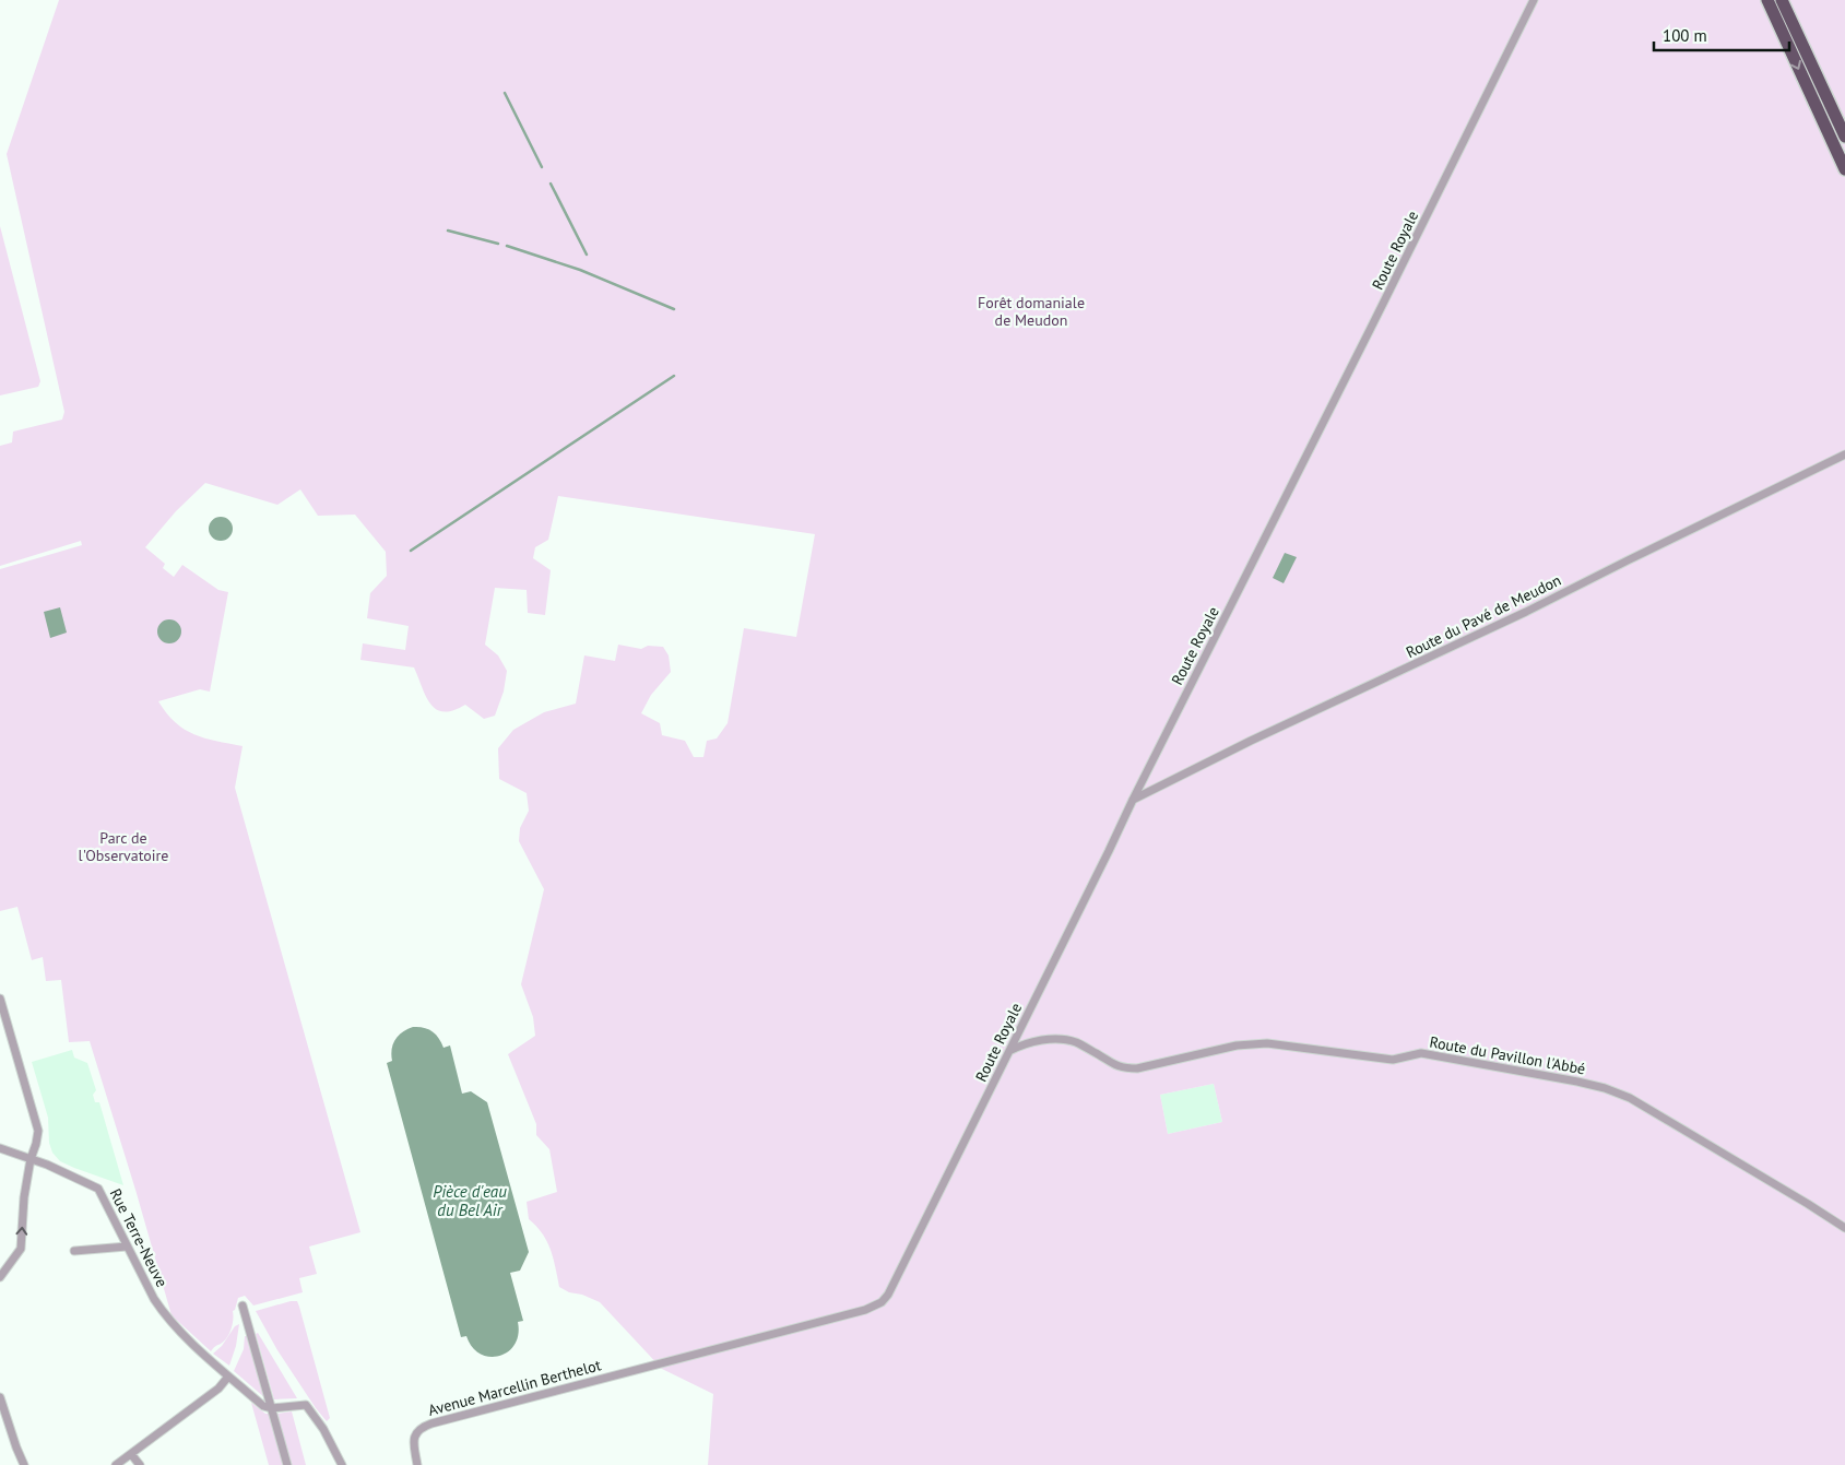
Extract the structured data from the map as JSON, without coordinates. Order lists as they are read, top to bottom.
{
  "streets": {
    "street": [
      "Route Royale",
      "Route du Pavé de Meudon",
      "Route du Pavillon l'Abbé",
      "Rue Terre-Neuve",
      "Avenue Marcellin Berthelot"
    ]
  },
  "crossings": [
    ["Route Royale", "Route du Pavé de Meudon"],
    ["Route Royale", "Route du Pavillon l'Abbé"],
    ["Route Royale", "Avenue Marcellin Berthelot"]
  ],
  "water": ["Pièce d'eau du Bel Air"],
  "parks": ["Forêt domaniale de Meudon", "Parc de l'Observatoire"],
  "scale_bar": "100 m"
}
